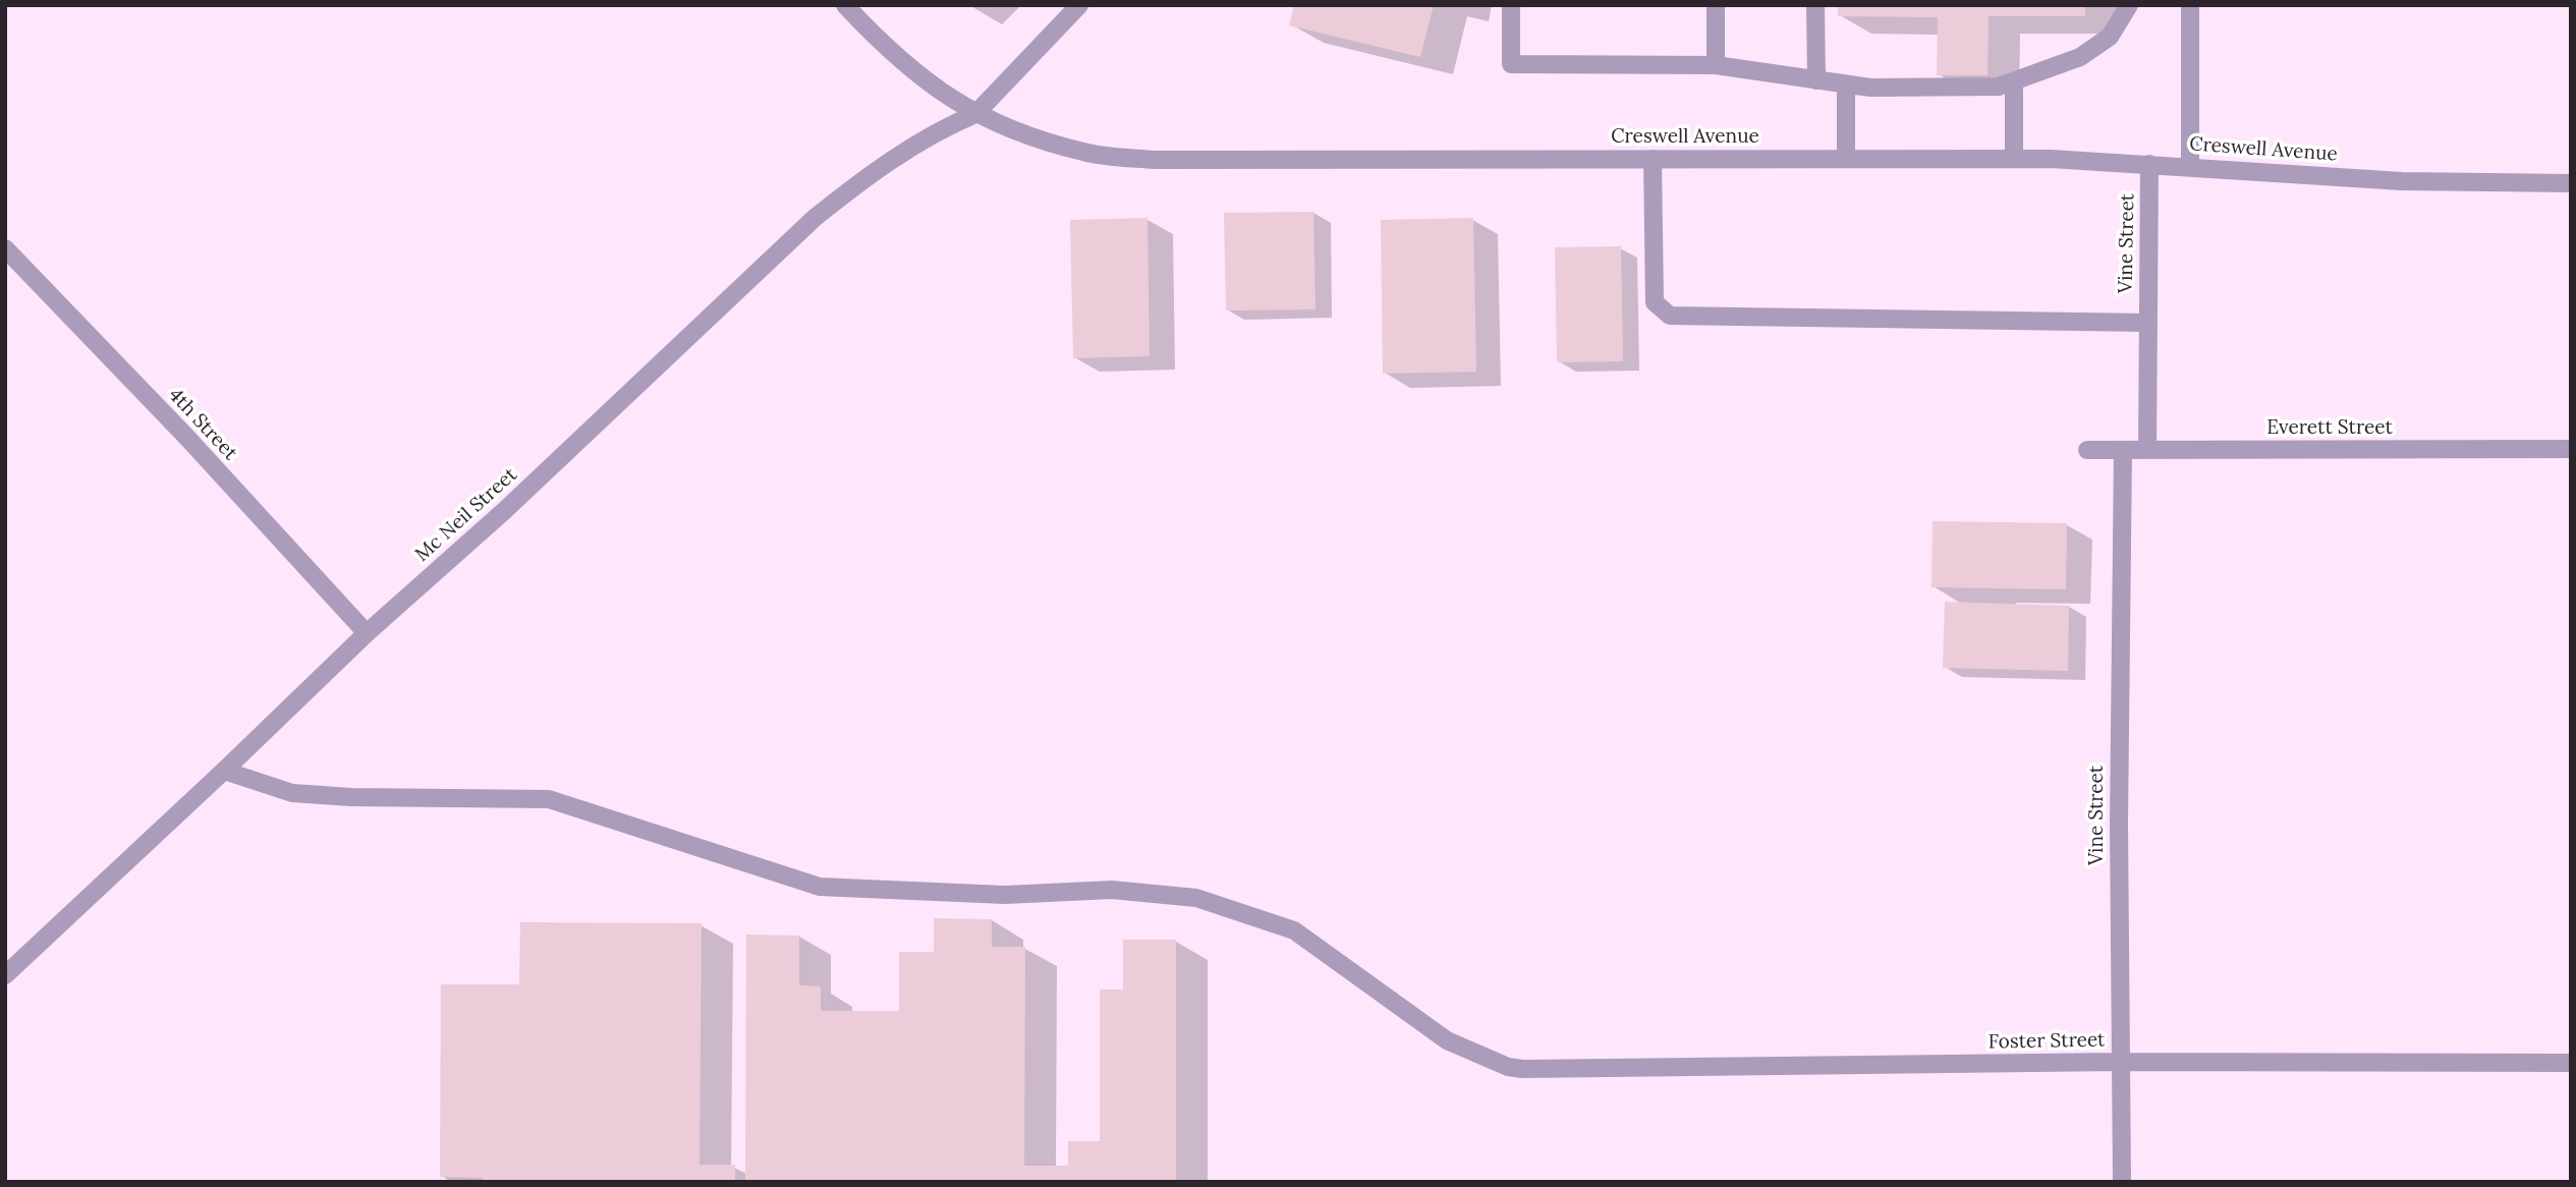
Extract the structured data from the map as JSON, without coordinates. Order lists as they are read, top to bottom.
{
  "streets": {
    "street": [
      "Creswell Avenue",
      "Vine Street",
      "4th Street",
      "Everett Street",
      "Mc Neil Street",
      "Foster Street"
    ]
  },
  "crossings": [
    ["Creswell Avenue", "Vine Street"],
    ["Creswell Avenue", "Mc Neil Street"],
    ["Vine Street", "Everett Street"],
    ["Vine Street", "Foster Street"],
    ["4th Street", "Mc Neil Street"],
    ["Mc Neil Street", "Foster Street"]
  ]
}
